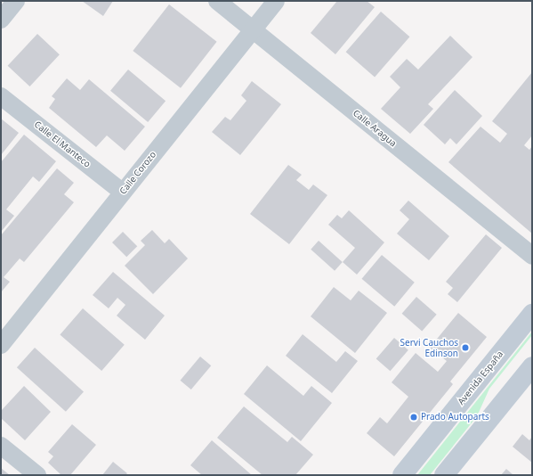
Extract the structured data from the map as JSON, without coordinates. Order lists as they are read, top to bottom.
{
  "streets": {
    "main road": ["Avenida España"],
    "street": ["Calle Aragua", "Calle El Manteco", "Calle Corozo"]
  },
  "crossings": [
    ["Calle Aragua", "Calle Corozo"],
    ["Calle El Manteco", "Calle Corozo"]
  ],
  "places": ["Servi Cauchos Edinson", "Prado Autoparts"]
}
